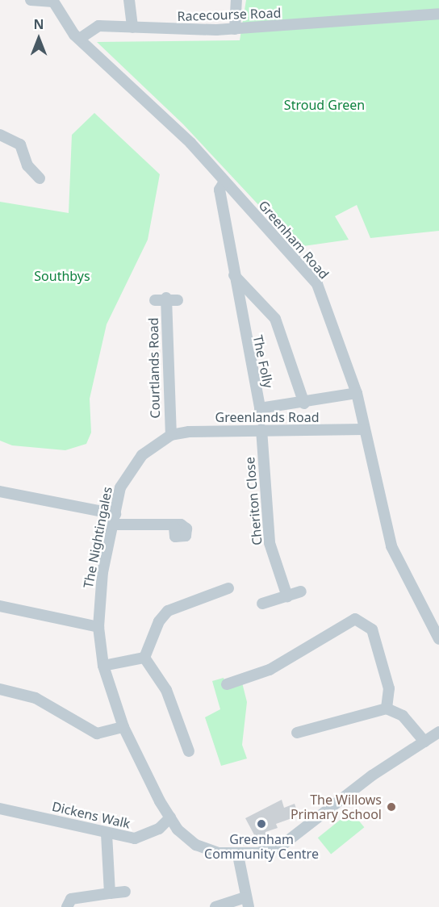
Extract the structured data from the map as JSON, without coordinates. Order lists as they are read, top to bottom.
{
  "streets": {
    "street": [
      "Racecourse Road",
      "Greenham Road",
      "The Folly",
      "Courtlands Road",
      "Greenlands Road",
      "Cheriton Close",
      "The Nightingales",
      "Dickens Walk"
    ]
  },
  "crossings": [
    ["Racecourse Road", "Greenham Road"],
    ["Greenham Road", "The Folly"],
    ["Greenham Road", "Greenlands Road"],
    ["Courtlands Road", "Greenlands Road"],
    ["Courtlands Road", "The Nightingales"],
    ["Greenlands Road", "Cheriton Close"],
    ["Greenlands Road", "The Nightingales"],
    ["The Nightingales", "Dickens Walk"]
  ],
  "parks": ["Stroud Green", "Southbys"],
  "places": ["The Willows Primary School", "Greenham Community Centre"],
  "north": "top"
}
